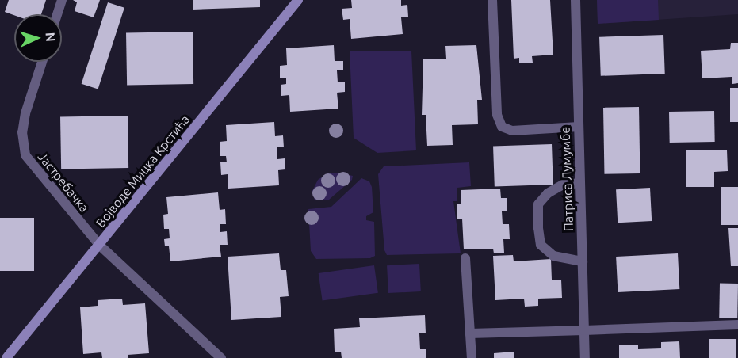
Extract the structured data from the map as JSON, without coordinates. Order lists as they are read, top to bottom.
{
  "streets": {
    "street": ["Војводе Мицка Крстића", "Патриса Лумумбе", "Јастребачка"]
  },
  "crossings": [
    ["Војводе Мицка Крстића", "Јастребачка"]
  ],
  "north": "right"
}
